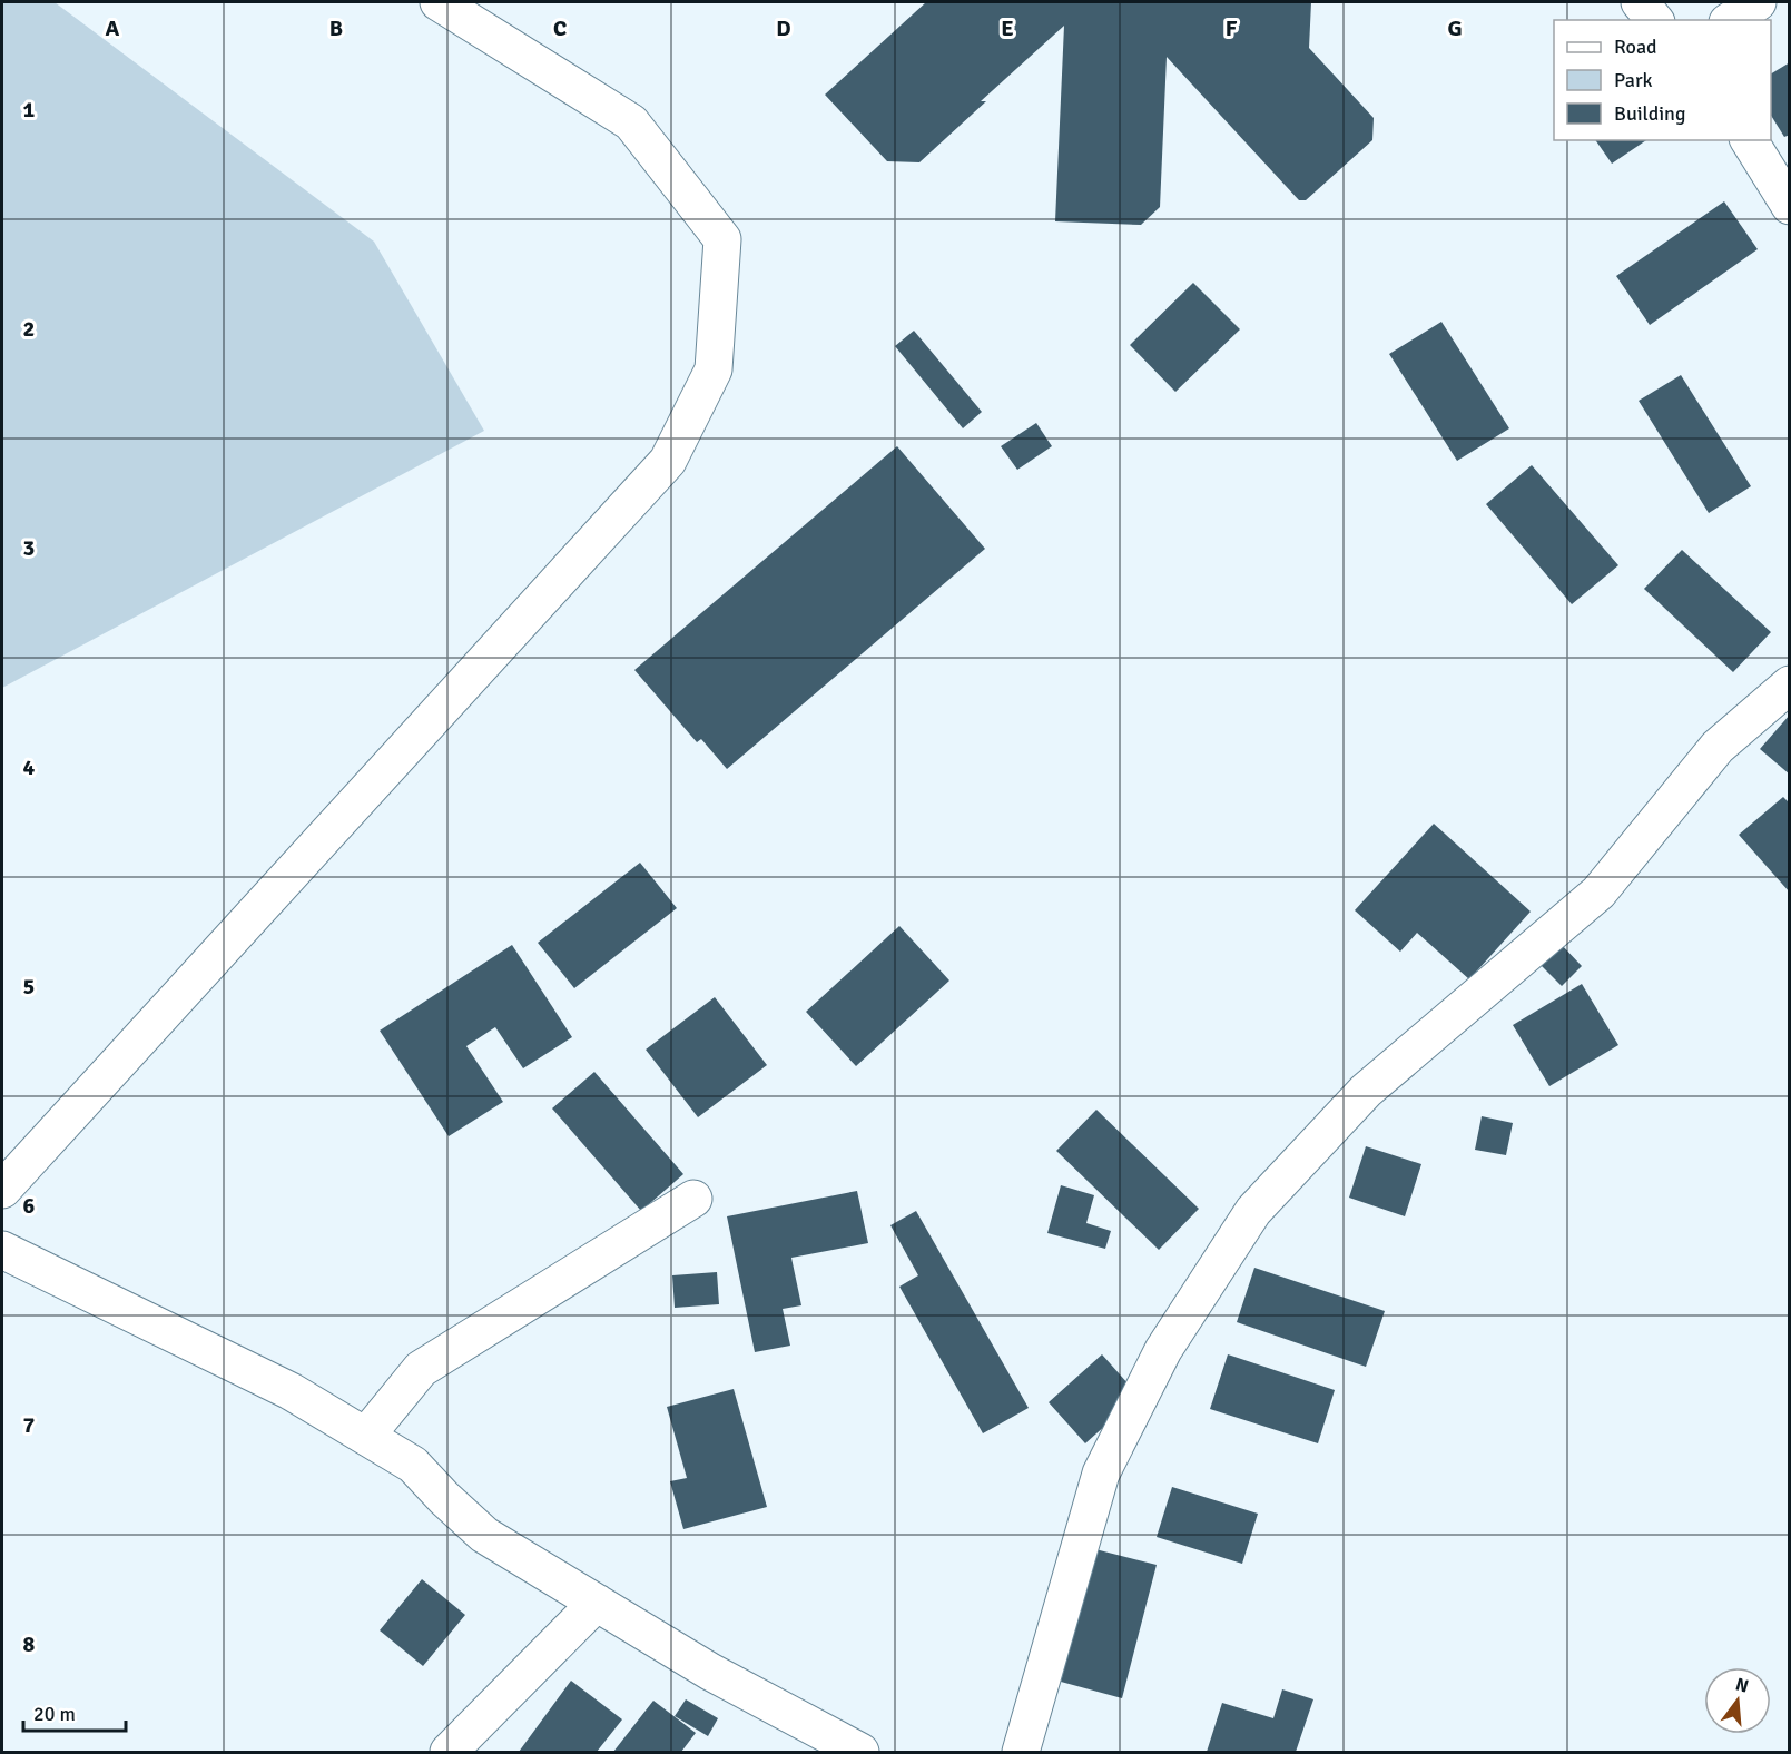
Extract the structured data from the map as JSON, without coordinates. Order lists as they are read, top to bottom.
{
  "legend": ["Road", "Park", "Building"],
  "scale_bar": "20 m",
  "north": "top",
  "grid": {
    "columns": [
      "A",
      "B",
      "C",
      "D",
      "E",
      "F",
      "G"
    ],
    "rows": [
      "1",
      "2",
      "3",
      "4",
      "5",
      "6",
      "7",
      "8"
    ]
  }
}
